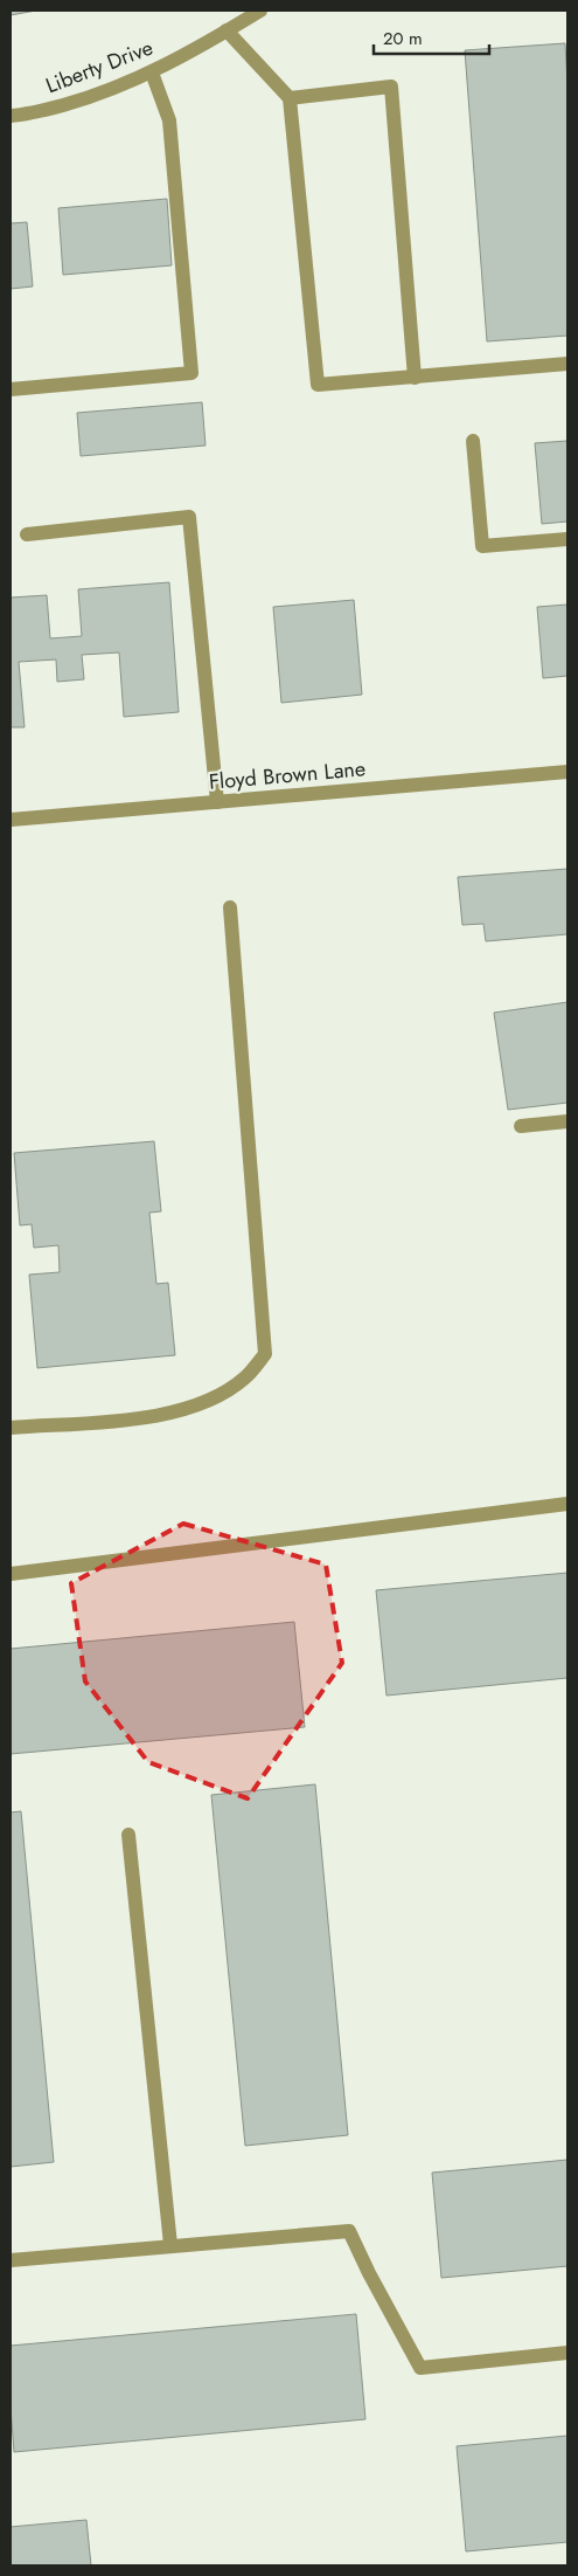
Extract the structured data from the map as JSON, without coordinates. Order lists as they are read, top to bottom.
{
  "streets": {
    "street": ["Liberty Drive", "Floyd Brown Lane"]
  },
  "scale_bar": "20 m"
}
